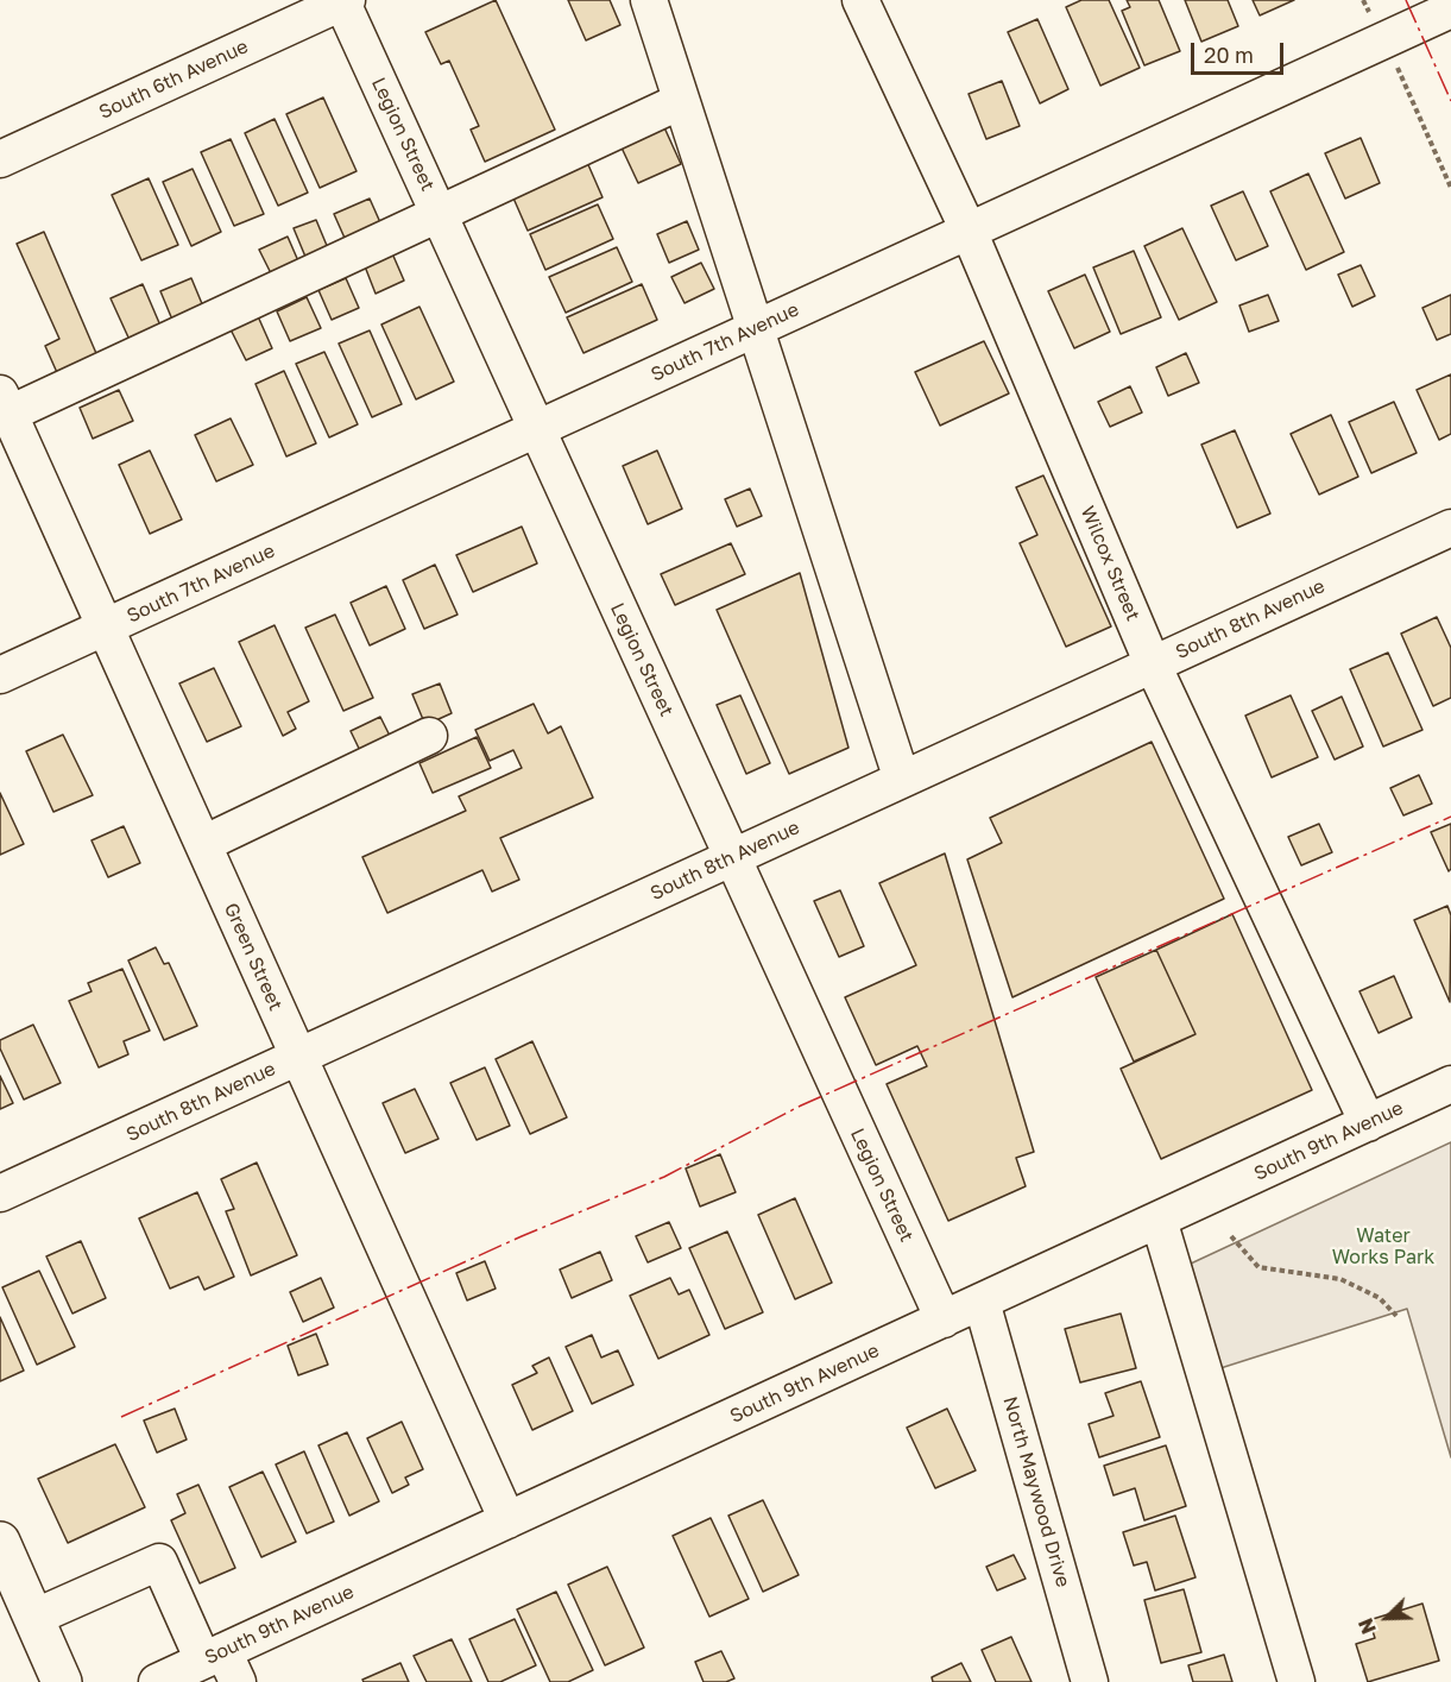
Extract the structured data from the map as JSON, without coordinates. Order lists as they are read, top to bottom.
{
  "streets": {
    "street": [
      "South 6th Avenue",
      "Legion Street",
      "South 7th Avenue",
      "Wilcox Street",
      "South 8th Avenue",
      "Green Street",
      "South 9th Avenue",
      "North Maywood Drive"
    ]
  },
  "crossings": [
    ["South 6th Avenue", "Legion Street"],
    ["Legion Street", "South 7th Avenue"],
    ["Legion Street", "South 8th Avenue"],
    ["Legion Street", "South 9th Avenue"],
    ["South 7th Avenue", "Wilcox Street"],
    ["South 7th Avenue", "Green Street"],
    ["Wilcox Street", "South 8th Avenue"],
    ["Wilcox Street", "South 9th Avenue"],
    ["South 8th Avenue", "Green Street"],
    ["Green Street", "South 9th Avenue"],
    ["South 9th Avenue", "North Maywood Drive"]
  ],
  "parks": ["Water Works Park"],
  "scale_bar": "20 m",
  "north": "bottom left"
}
